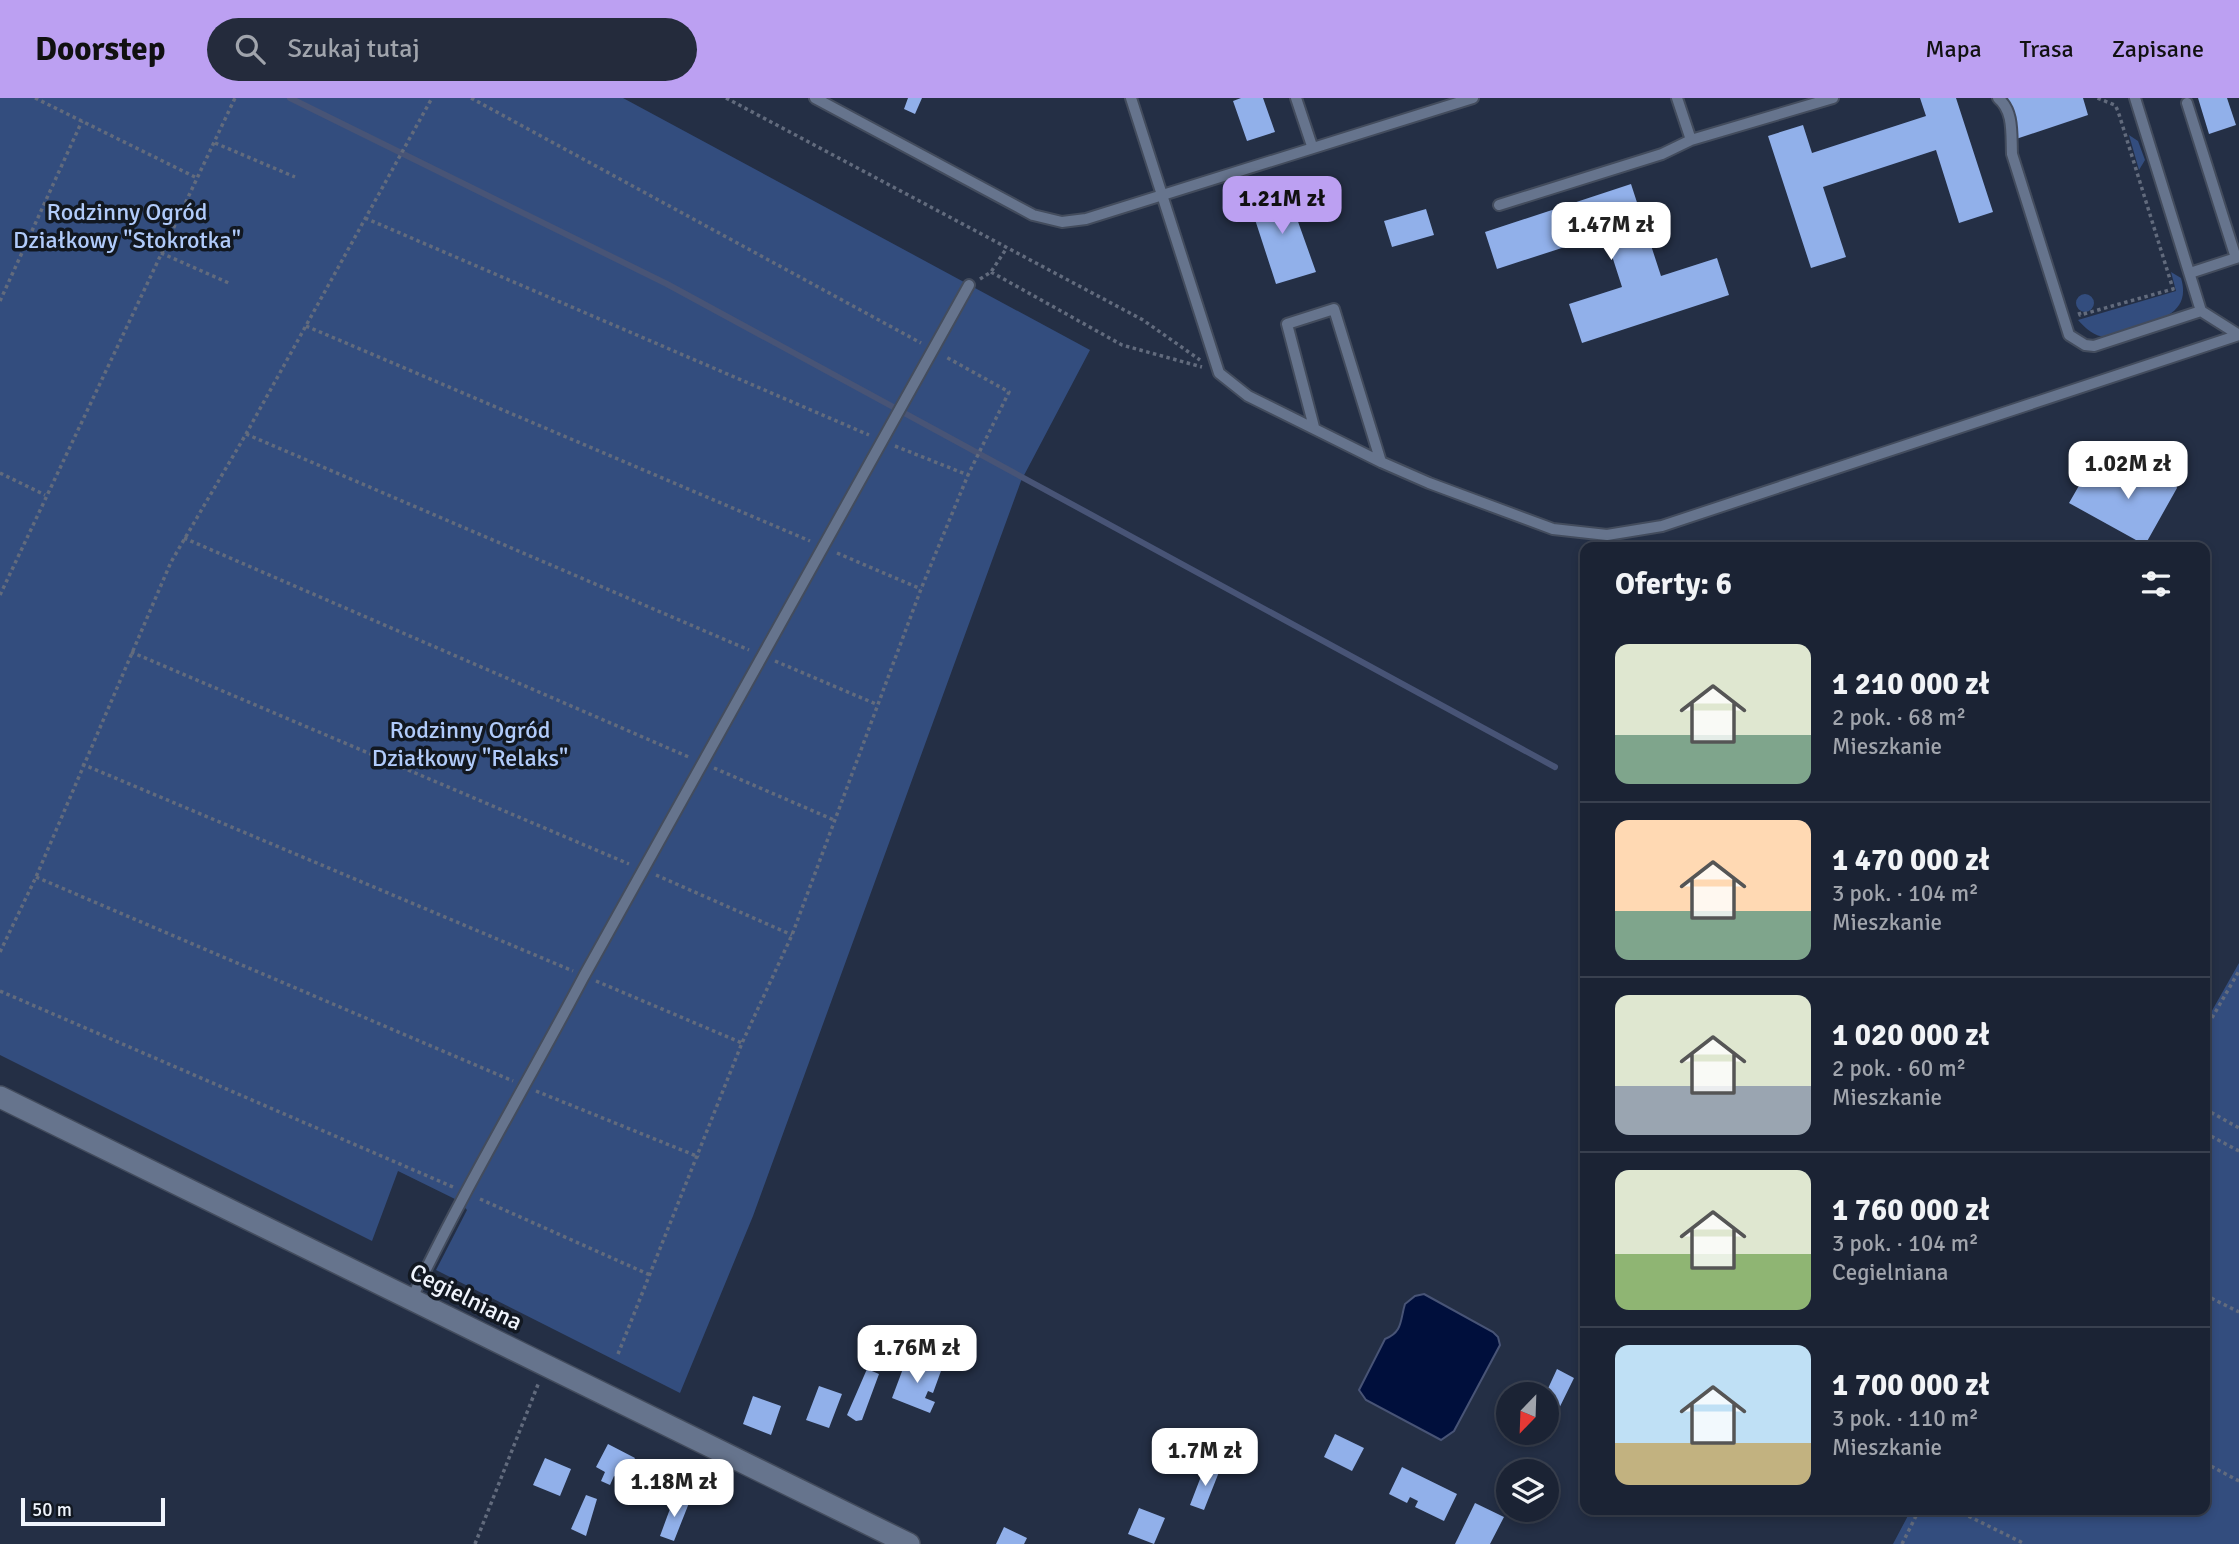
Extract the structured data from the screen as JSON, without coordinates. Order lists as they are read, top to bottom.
{
  "streets": {
    "street": ["Cegielniana"]
  },
  "parks": ["Rodzinny Ogród Działkowy \"Stokrotka\"", "Rodzinny Ogród Działkowy \"Relaks\""],
  "scale_bar": "50 m",
  "north": "bottom left",
  "page": {
    "header": "Doorstep",
    "search": "Szukaj tutaj",
    "nav": ["Mapa", "Trasa", "Zapisane"],
    "price": [
      "1.21M zł",
      "1.47M zł",
      "1.02M zł",
      "1.76M zł",
      "1.7M zł",
      "1.18M zł"
    ],
    "heading": "Oferty: 6",
    "list": [
      {
        "name": "1 210 000 zł",
        "note": "2 pok. · 68 m² · Mieszkanie"
      },
      {
        "name": "1 470 000 zł",
        "note": "3 pok. · 104 m² · Mieszkanie"
      },
      {
        "name": "1 020 000 zł",
        "note": "2 pok. · 60 m² · Mieszkanie"
      },
      {
        "name": "1 760 000 zł",
        "note": "3 pok. · 104 m² · Cegielniana"
      },
      {
        "name": "1 700 000 zł",
        "note": "3 pok. · 110 m² · Mieszkanie"
      }
    ],
    "scale": "50 m"
  }
}
